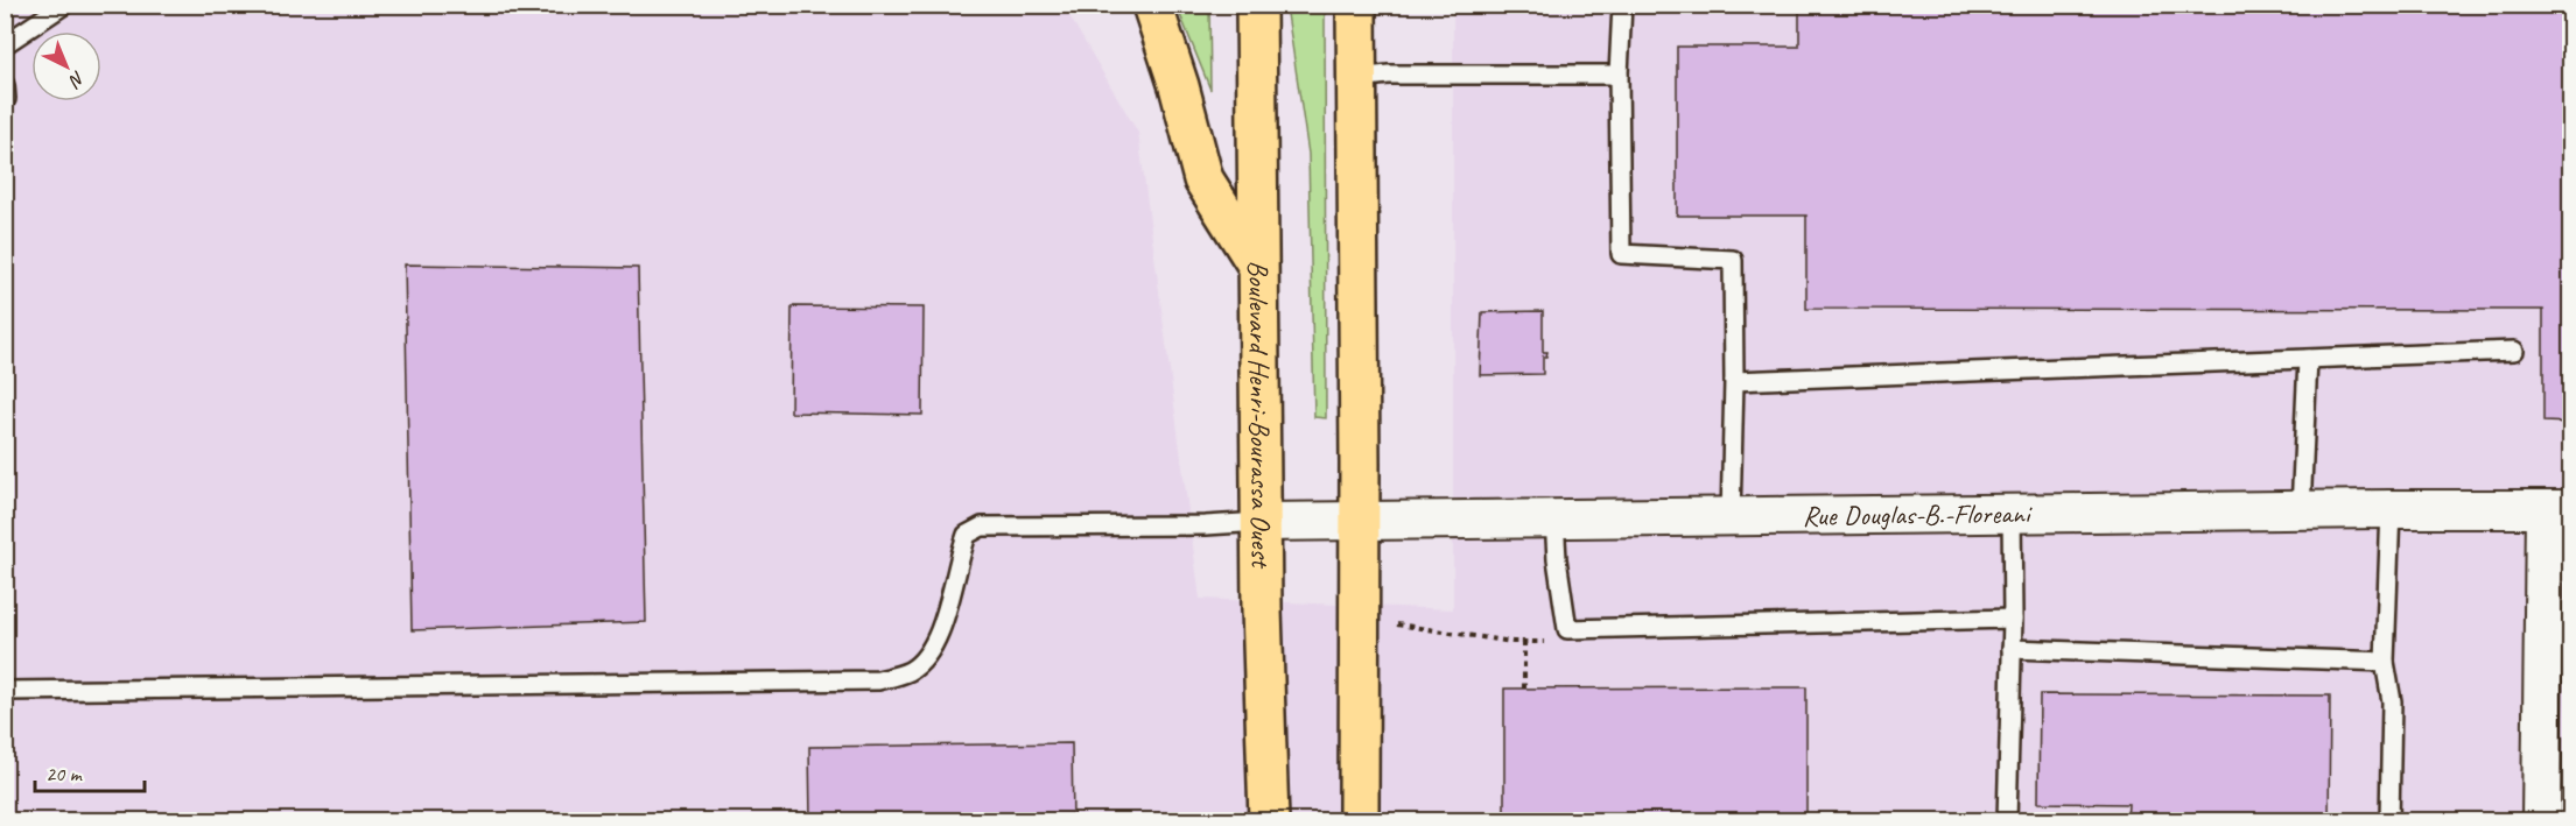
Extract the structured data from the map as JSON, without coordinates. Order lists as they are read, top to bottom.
{
  "streets": {
    "main road": ["Boulevard Henri-Bourassa Ouest"],
    "street": ["Rue Douglas-B.-Floreani"]
  },
  "crossings": [
    ["Boulevard Henri-Bourassa Ouest", "Rue Douglas-B.-Floreani"]
  ],
  "scale_bar": "20 m",
  "north": "bottom right"
}
